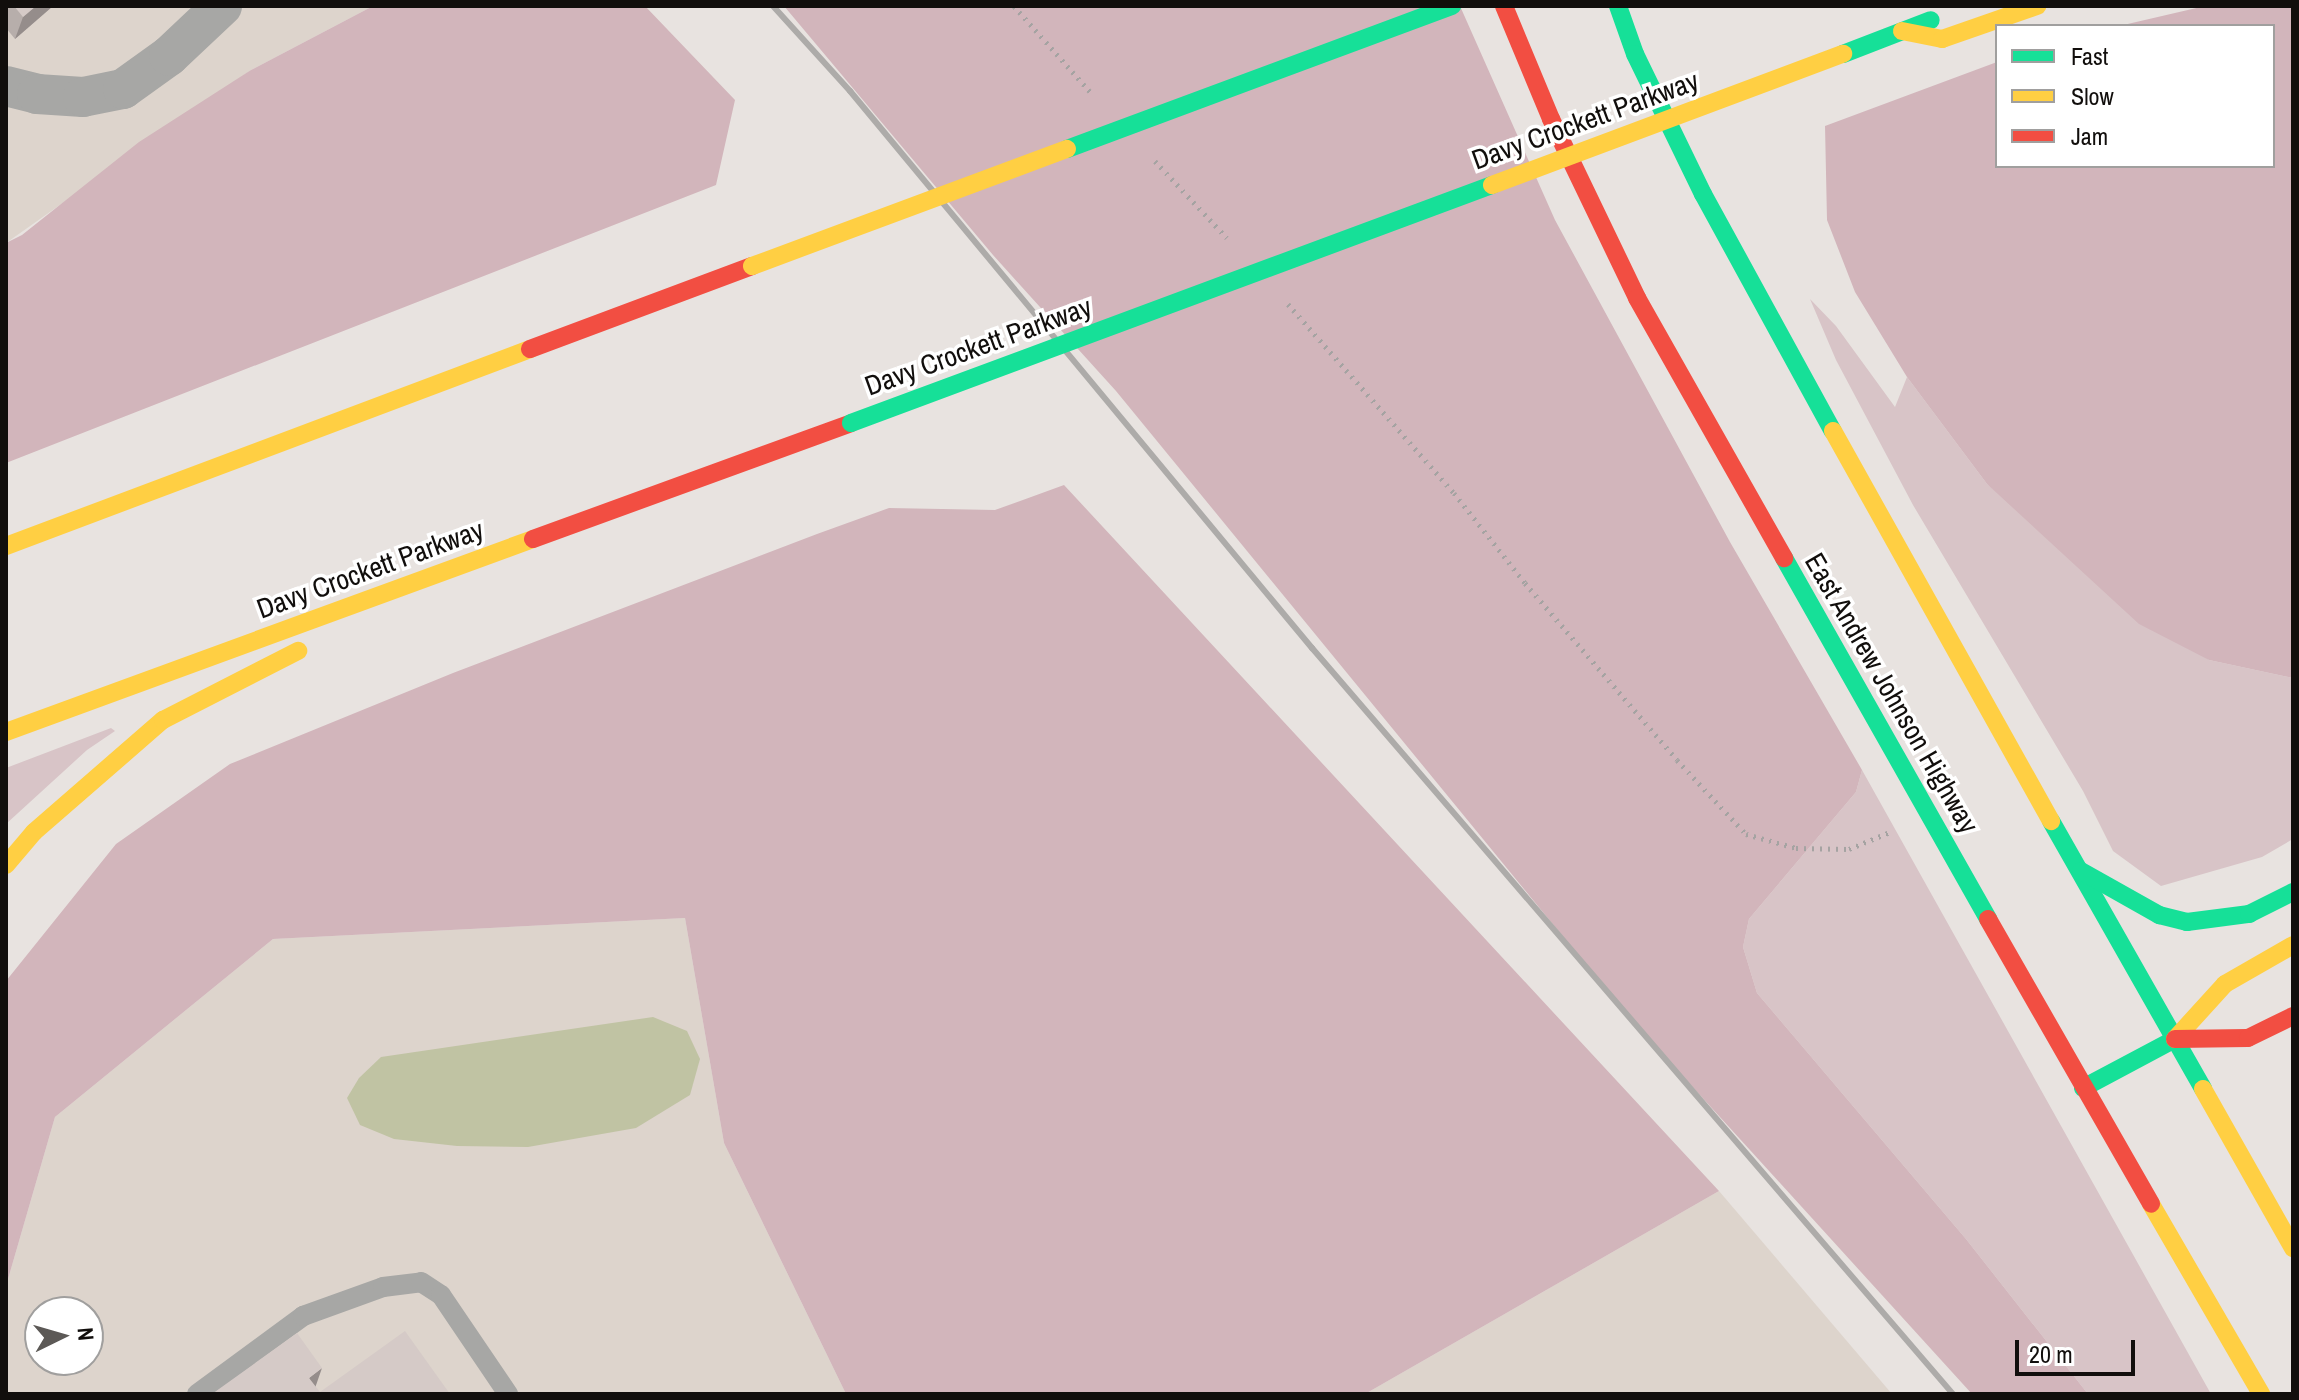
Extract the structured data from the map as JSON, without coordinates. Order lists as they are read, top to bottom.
{
  "streets": {
    "main road": ["Davy Crockett Parkway", "East Andrew Johnson Highway"]
  },
  "legend": ["Fast", "Slow", "Jam"],
  "scale_bar": "20 m",
  "north": "right"
}
